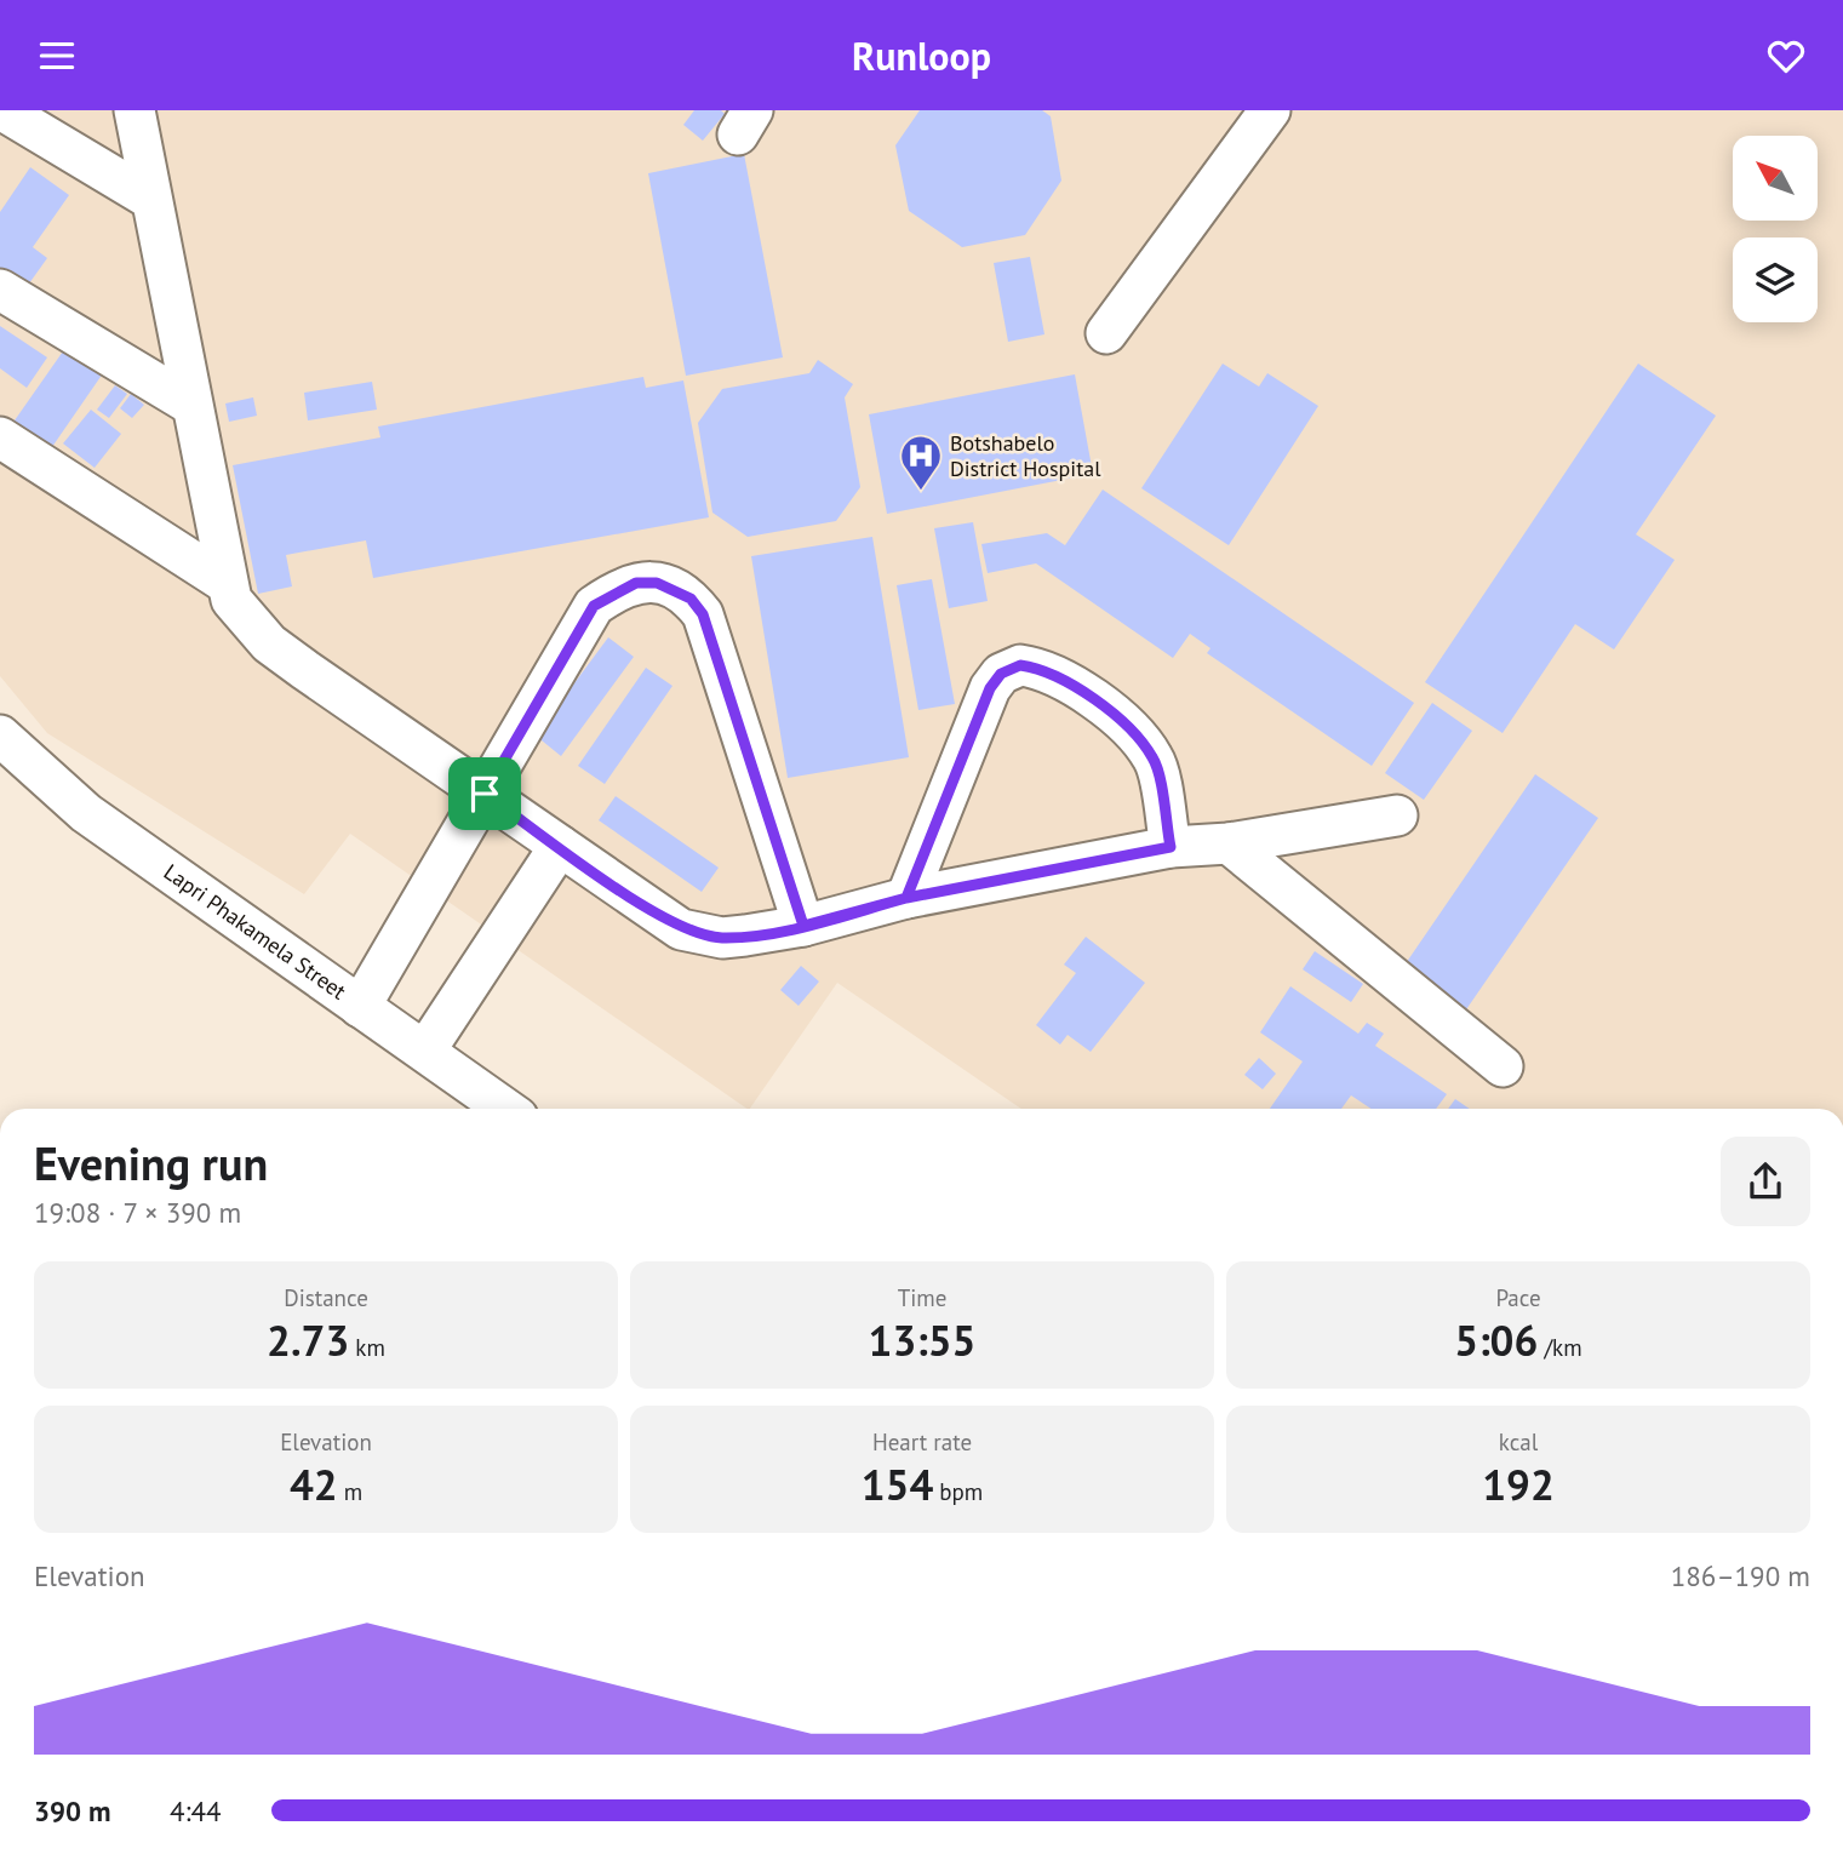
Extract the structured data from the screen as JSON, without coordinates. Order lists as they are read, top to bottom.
{
  "streets": {
    "street": ["Lapri Phakamela Street"]
  },
  "places": {
    "hospital": ["Botshabelo District Hospital"]
  },
  "north": "top left",
  "page": {
    "header": "Runloop",
    "heading": ["Evening run", "19:08 · 7 × 390 m"],
    "stats": [
      ["Distance", "2.73 km"],
      ["Time", "13:55"],
      ["Pace", "5:06 /km"],
      ["Elevation", "42 m"],
      ["Heart rate", "154 bpm"],
      ["kcal", "192"]
    ],
    "chart": ["Elevation", "186–190 m"],
    "list": [
      {
        "name": "390 m",
        "note": "4:44"
      }
    ]
  }
}
